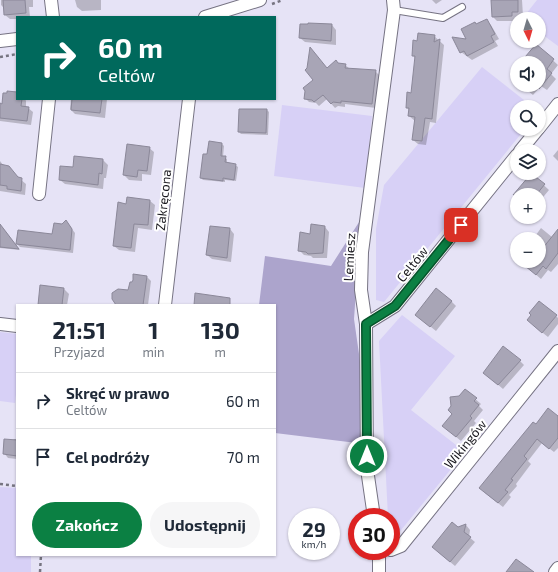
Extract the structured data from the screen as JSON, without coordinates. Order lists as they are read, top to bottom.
{
  "streets": {
    "street": [
      "Zakręcona",
      "Lemiesz",
      "Celtów",
      "Wikingów"
    ]
  },
  "crossings": [
    ["Lemiesz", "Celtów"]
  ],
  "north": "bottom",
  "page": {
    "map_buttons": ["+", "−"],
    "turn": ["60 m", "Celtów"],
    "eta": [
      "21:51",
      "Przyjazd",
      "1",
      "min",
      "130",
      "m"
    ],
    "list": [
      {
        "name": "Skręć w prawo",
        "note": "Celtów",
        "value": "60 m"
      },
      {
        "name": "Cel podróży",
        "value": "70 m"
      }
    ],
    "buttons": ["Zakończ", "Udostępnij"],
    "speed": "29 km/h",
    "limit": "30"
  }
}
